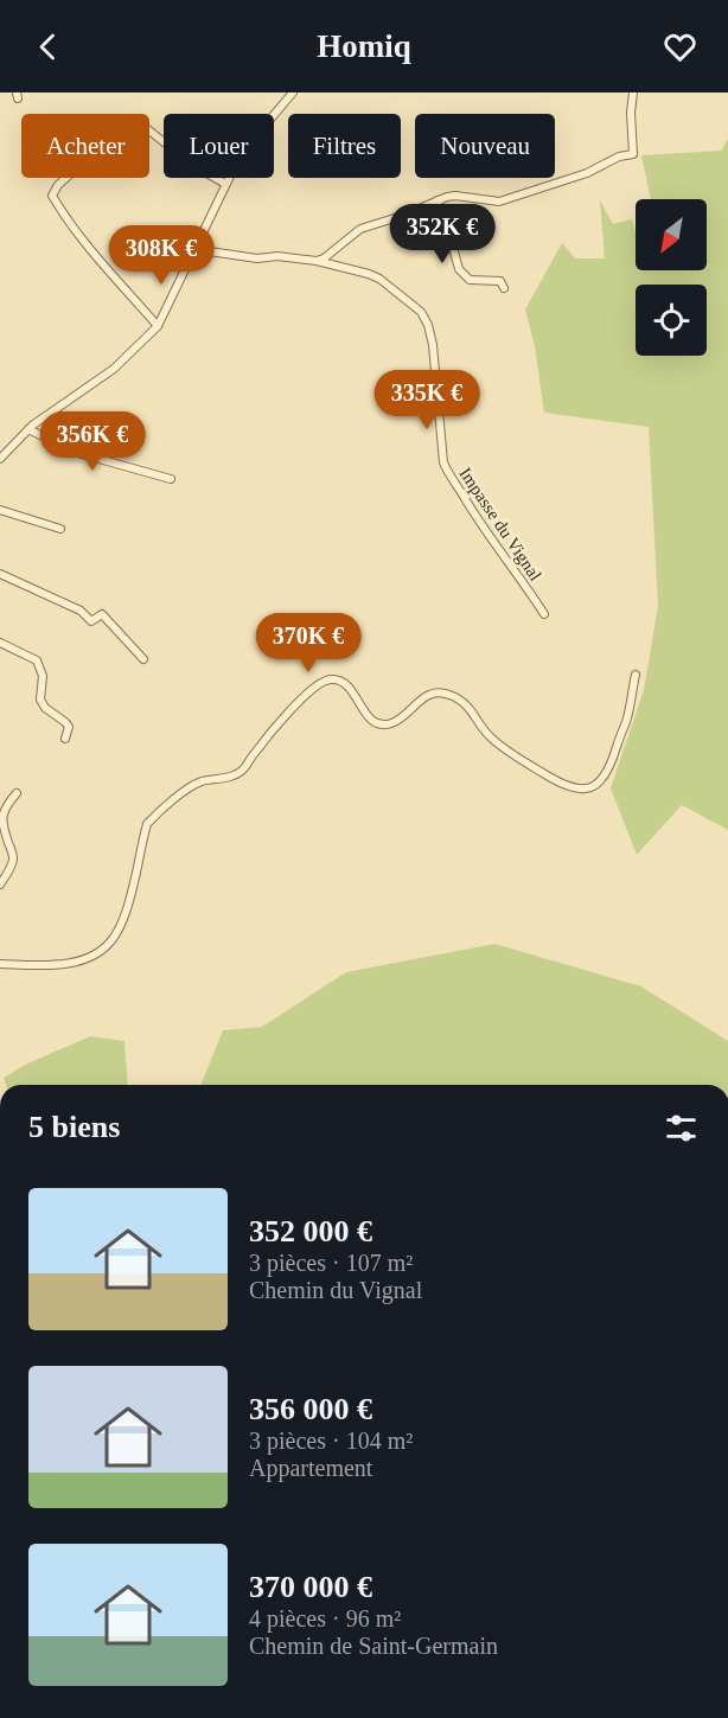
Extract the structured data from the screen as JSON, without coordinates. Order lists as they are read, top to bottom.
{
  "streets": {
    "street": ["Impasse du Vignal"]
  },
  "north": "bottom left",
  "page": {
    "header": "Homiq",
    "chip": [
      "Acheter",
      "Louer",
      "Filtres",
      "Nouveau"
    ],
    "price": [
      "352K €",
      "308K €",
      "335K €",
      "356K €",
      "370K €"
    ],
    "heading": "5 biens",
    "list": [
      {
        "name": "352 000 €",
        "note": "3 pièces · 107 m² · Chemin du Vignal"
      },
      {
        "name": "356 000 €",
        "note": "3 pièces · 104 m² · Appartement"
      },
      {
        "name": "370 000 €",
        "note": "4 pièces · 96 m² · Chemin de Saint-Germain"
      }
    ]
  }
}
